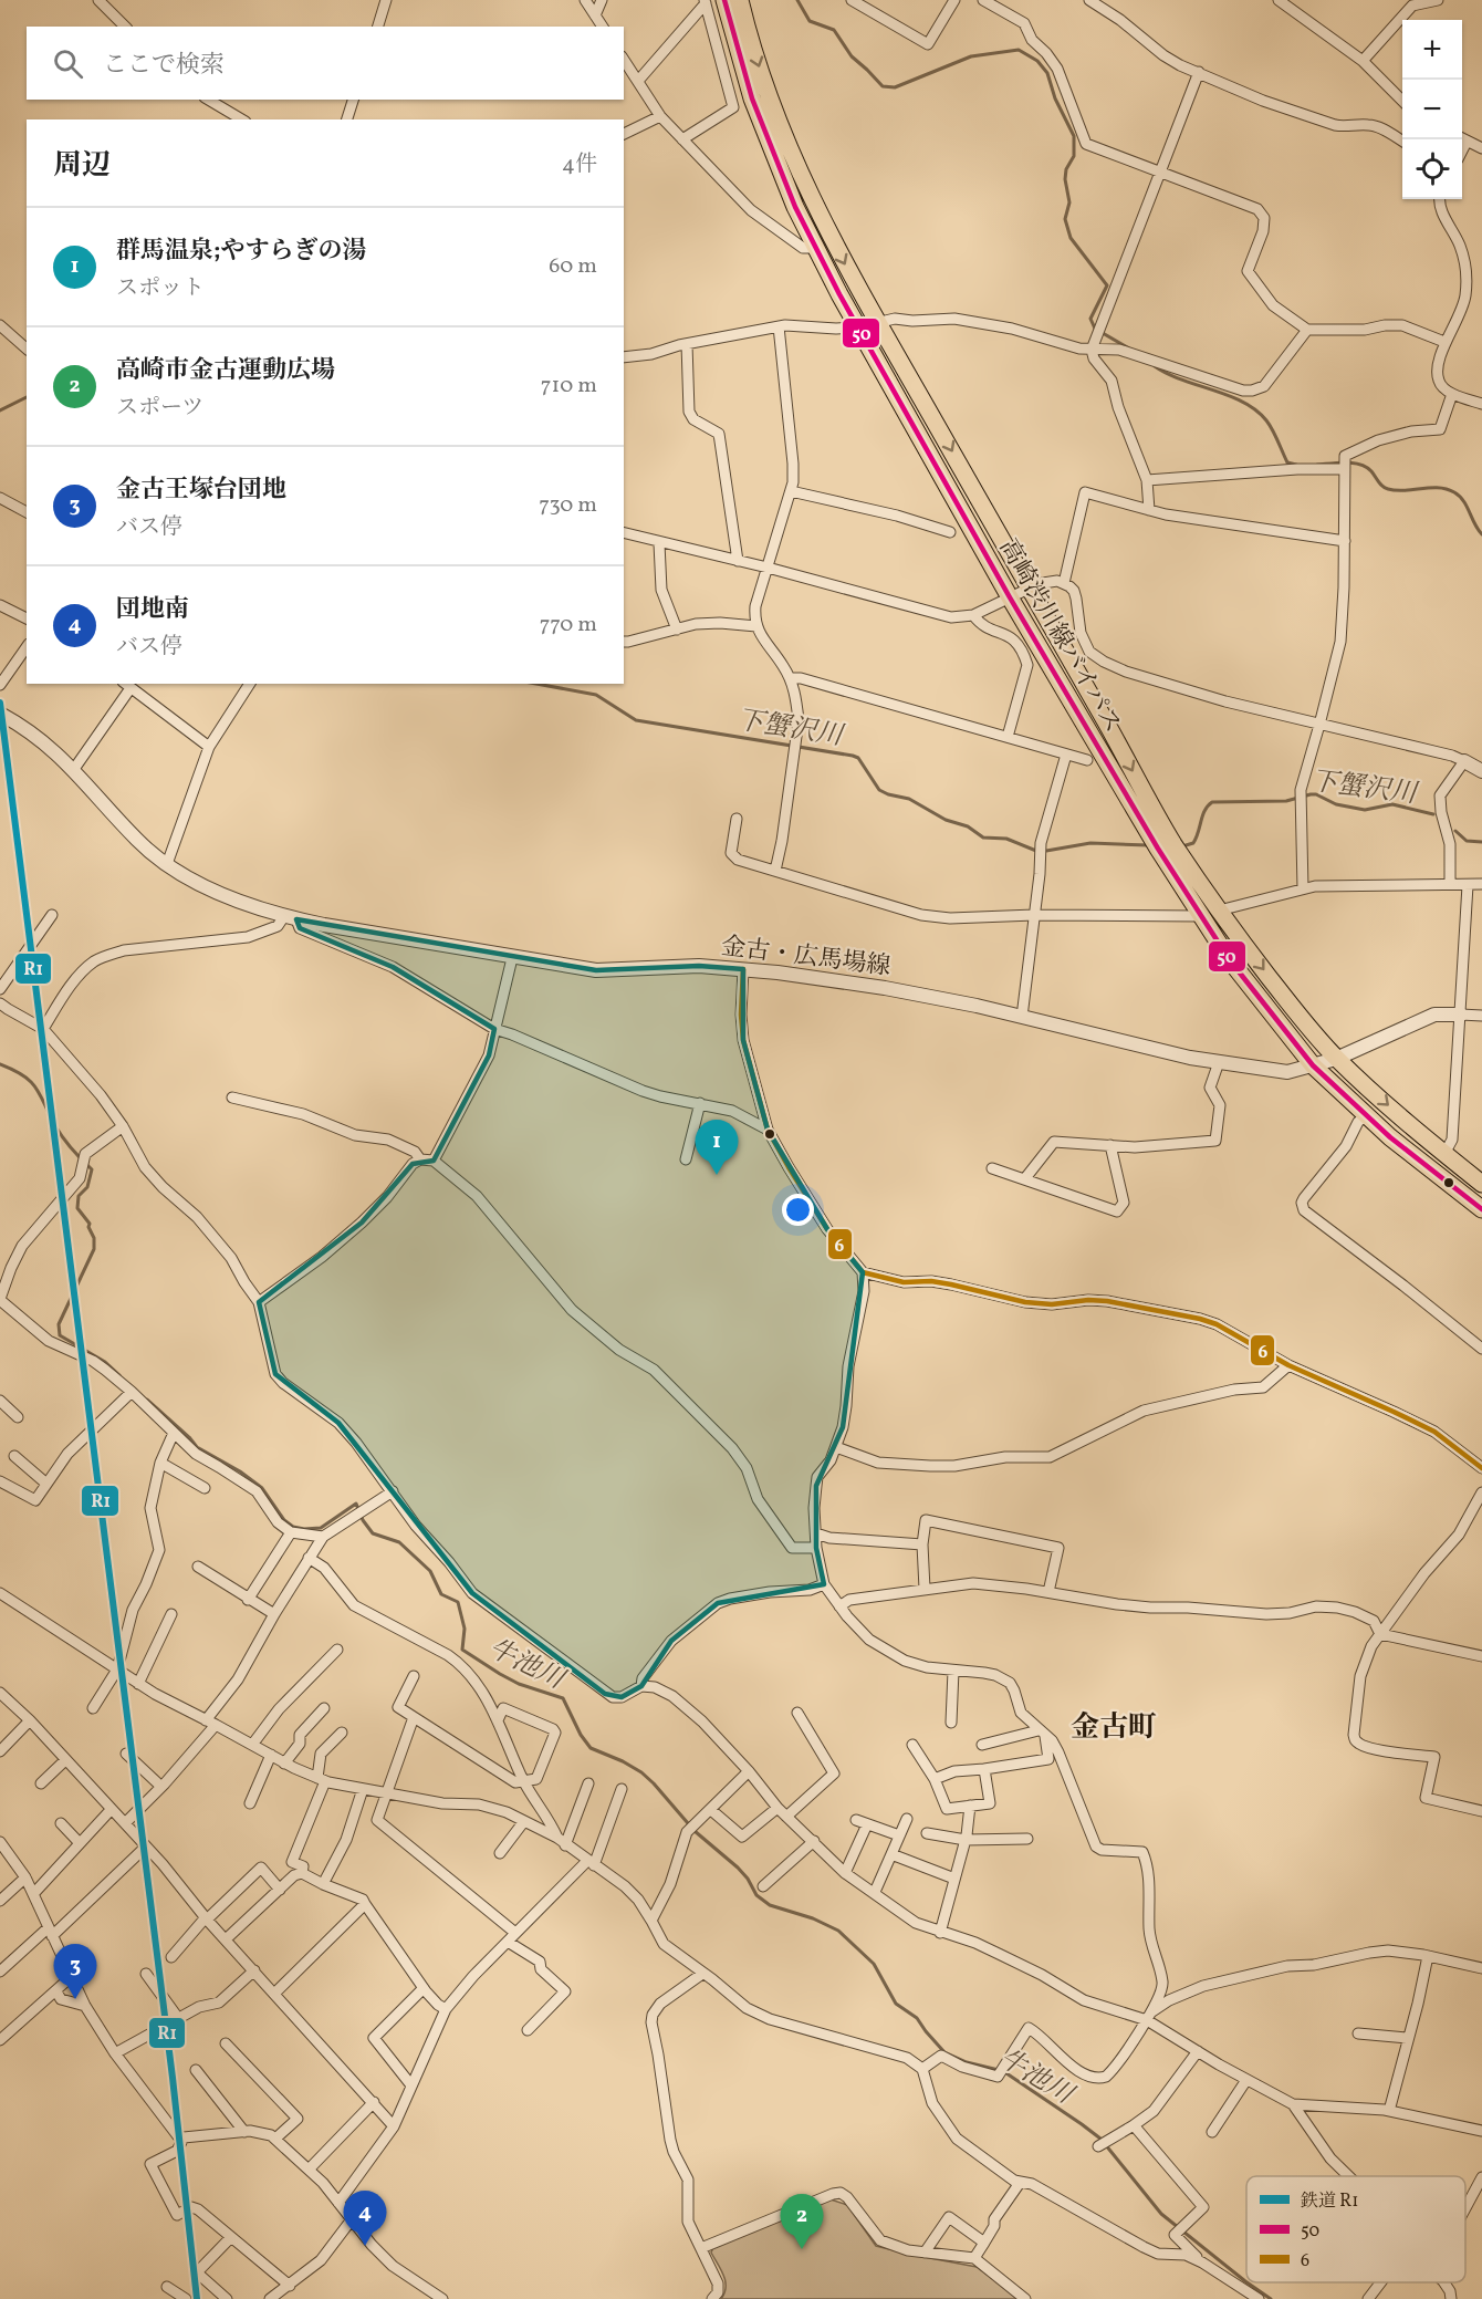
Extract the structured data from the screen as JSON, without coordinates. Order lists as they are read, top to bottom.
{
  "streets": {
    "main road": ["高崎渋川線バイパス"],
    "street": ["金古・広馬場線"]
  },
  "crossings": [
    ["高崎渋川線バイパス", "金古・広馬場線"]
  ],
  "districts": ["金古町"],
  "water": ["下蟹沢川", "牛池川"],
  "lines": ["transit line 50", "rail line R1", "transit line 6"],
  "legend": ["鉄道 R1", "50", "6"],
  "page": {
    "map_buttons": ["+", "−"],
    "search": "ここで検索",
    "heading": ["周辺", "4件"],
    "list": [
      {
        "mark": "1",
        "name": "群馬温泉;やすらぎの湯",
        "note": "スポット",
        "value": "60 m"
      },
      {
        "mark": "2",
        "name": "高崎市金古運動広場",
        "note": "スポーツ",
        "value": "710 m"
      },
      {
        "mark": "3",
        "name": "金古王塚台団地",
        "note": "バス停",
        "value": "730 m"
      },
      {
        "mark": "4",
        "name": "団地南",
        "note": "バス停",
        "value": "770 m"
      }
    ],
    "pins": [
      "1",
      "3",
      "4",
      "2"
    ]
  }
}
